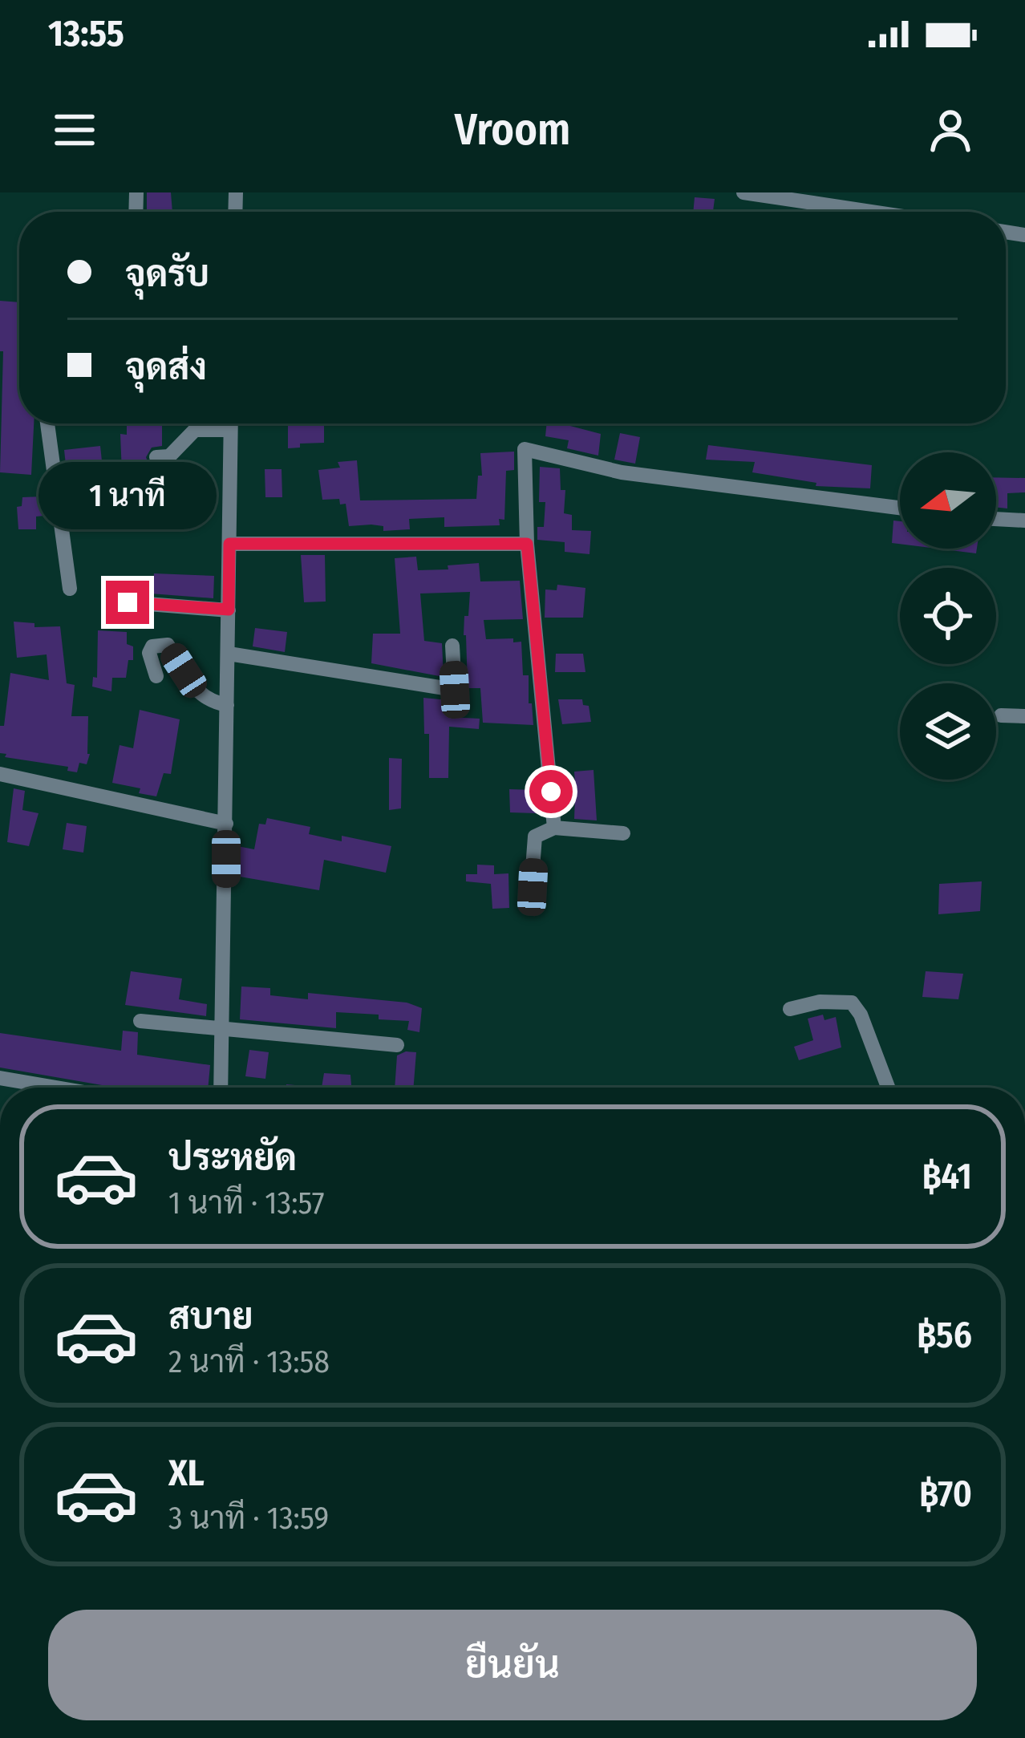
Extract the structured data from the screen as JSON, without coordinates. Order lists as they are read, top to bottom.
{
  "north": "left",
  "page": {
    "status": "13:55",
    "header": "Vroom",
    "banner": ["จุดรับ", "จุดส่ง"],
    "bubble": "1 นาที",
    "list": [
      {
        "name": "ประหยัด",
        "note": "1 นาที · 13:57",
        "value": "฿41"
      },
      {
        "name": "สบาย",
        "note": "2 นาที · 13:58",
        "value": "฿56"
      },
      {
        "name": "XL",
        "note": "3 นาที · 13:59",
        "value": "฿70"
      }
    ],
    "buttons": "ยืนยัน"
  }
}
